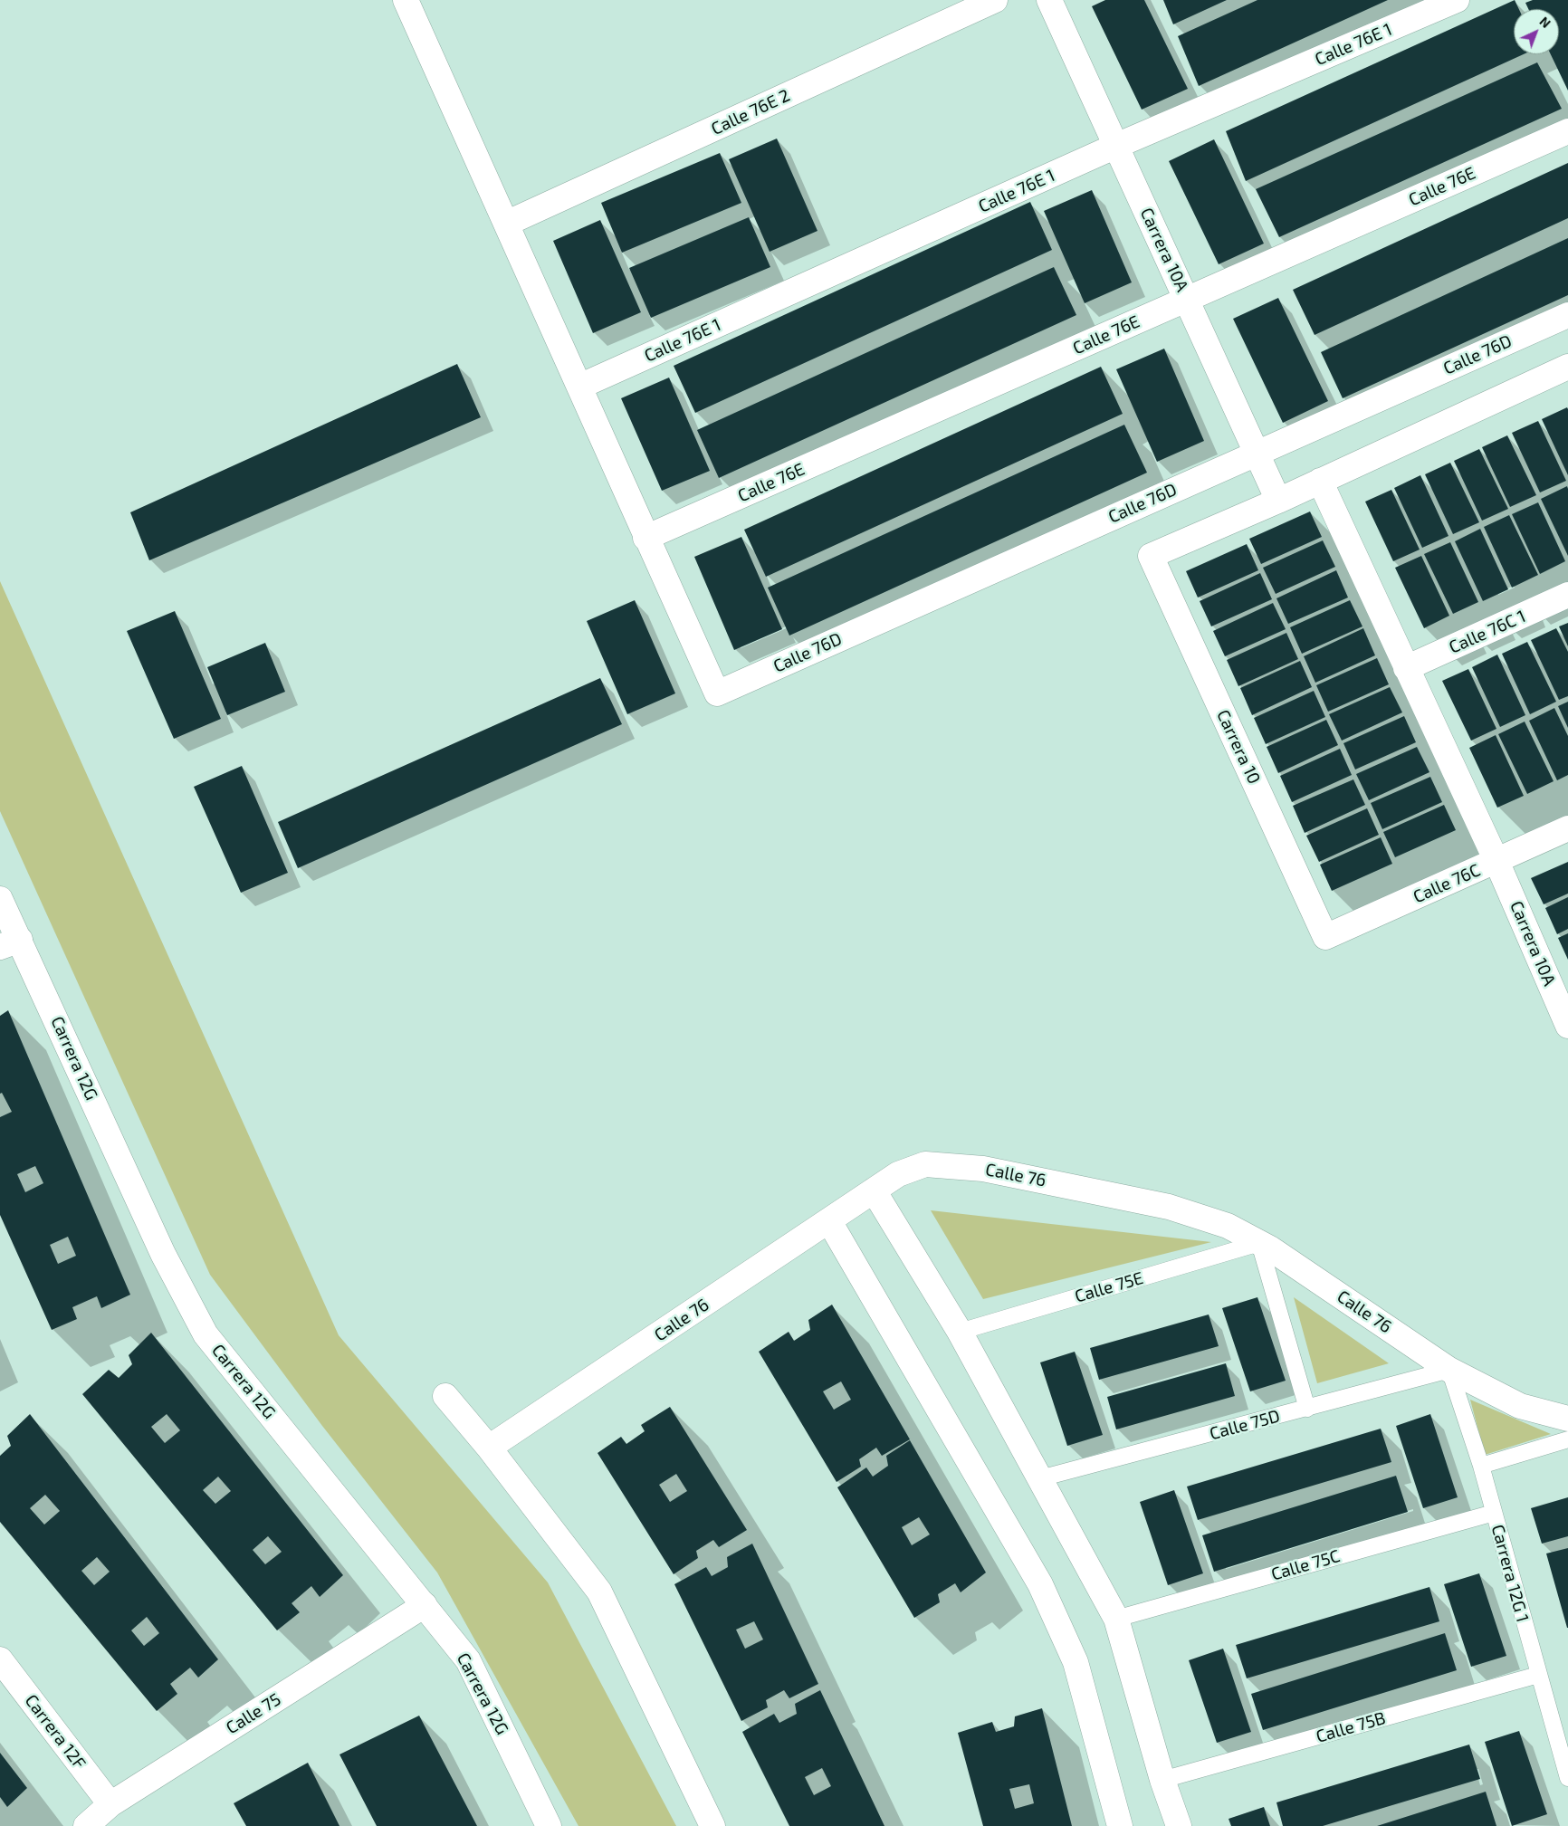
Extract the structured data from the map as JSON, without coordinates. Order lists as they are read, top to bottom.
{
  "streets": {
    "street": [
      "Calle 76E 1",
      "Calle 76E 2",
      "Calle 76E",
      "Carrera 10A",
      "Calle 76D",
      "Calle 76C 1",
      "Carrera 10",
      "Calle 76C",
      "Carrera 12G",
      "Calle 76",
      "Calle 75",
      "Carrera 12F"
    ],
    "lane": [
      "Calle 75E",
      "Calle 75D",
      "Calle 75C",
      "Carrera 12G 1",
      "Calle 75B"
    ]
  },
  "crossings": [
    ["Calle 76E 1", "Carrera 10A"],
    ["Calle 76E", "Carrera 10A"],
    ["Calle 76E", "Calle 76D"],
    ["Carrera 10A", "Calle 76D"],
    ["Carrera 10A", "Calle 76C 1"],
    ["Carrera 10A", "Carrera 10"],
    ["Carrera 10A", "Calle 76C"],
    ["Carrera 10", "Calle 76C"],
    ["Carrera 12G", "Calle 75"],
    ["Calle 76", "Calle 75E"],
    ["Calle 76", "Calle 75D"],
    ["Calle 76", "Carrera 12G 1"],
    ["Calle 75D", "Carrera 12G 1"],
    ["Calle 75C", "Carrera 12G 1"],
    ["Carrera 12G 1", "Calle 75B"],
    ["Calle 75", "Carrera 12F"]
  ],
  "north": "top right"
}
